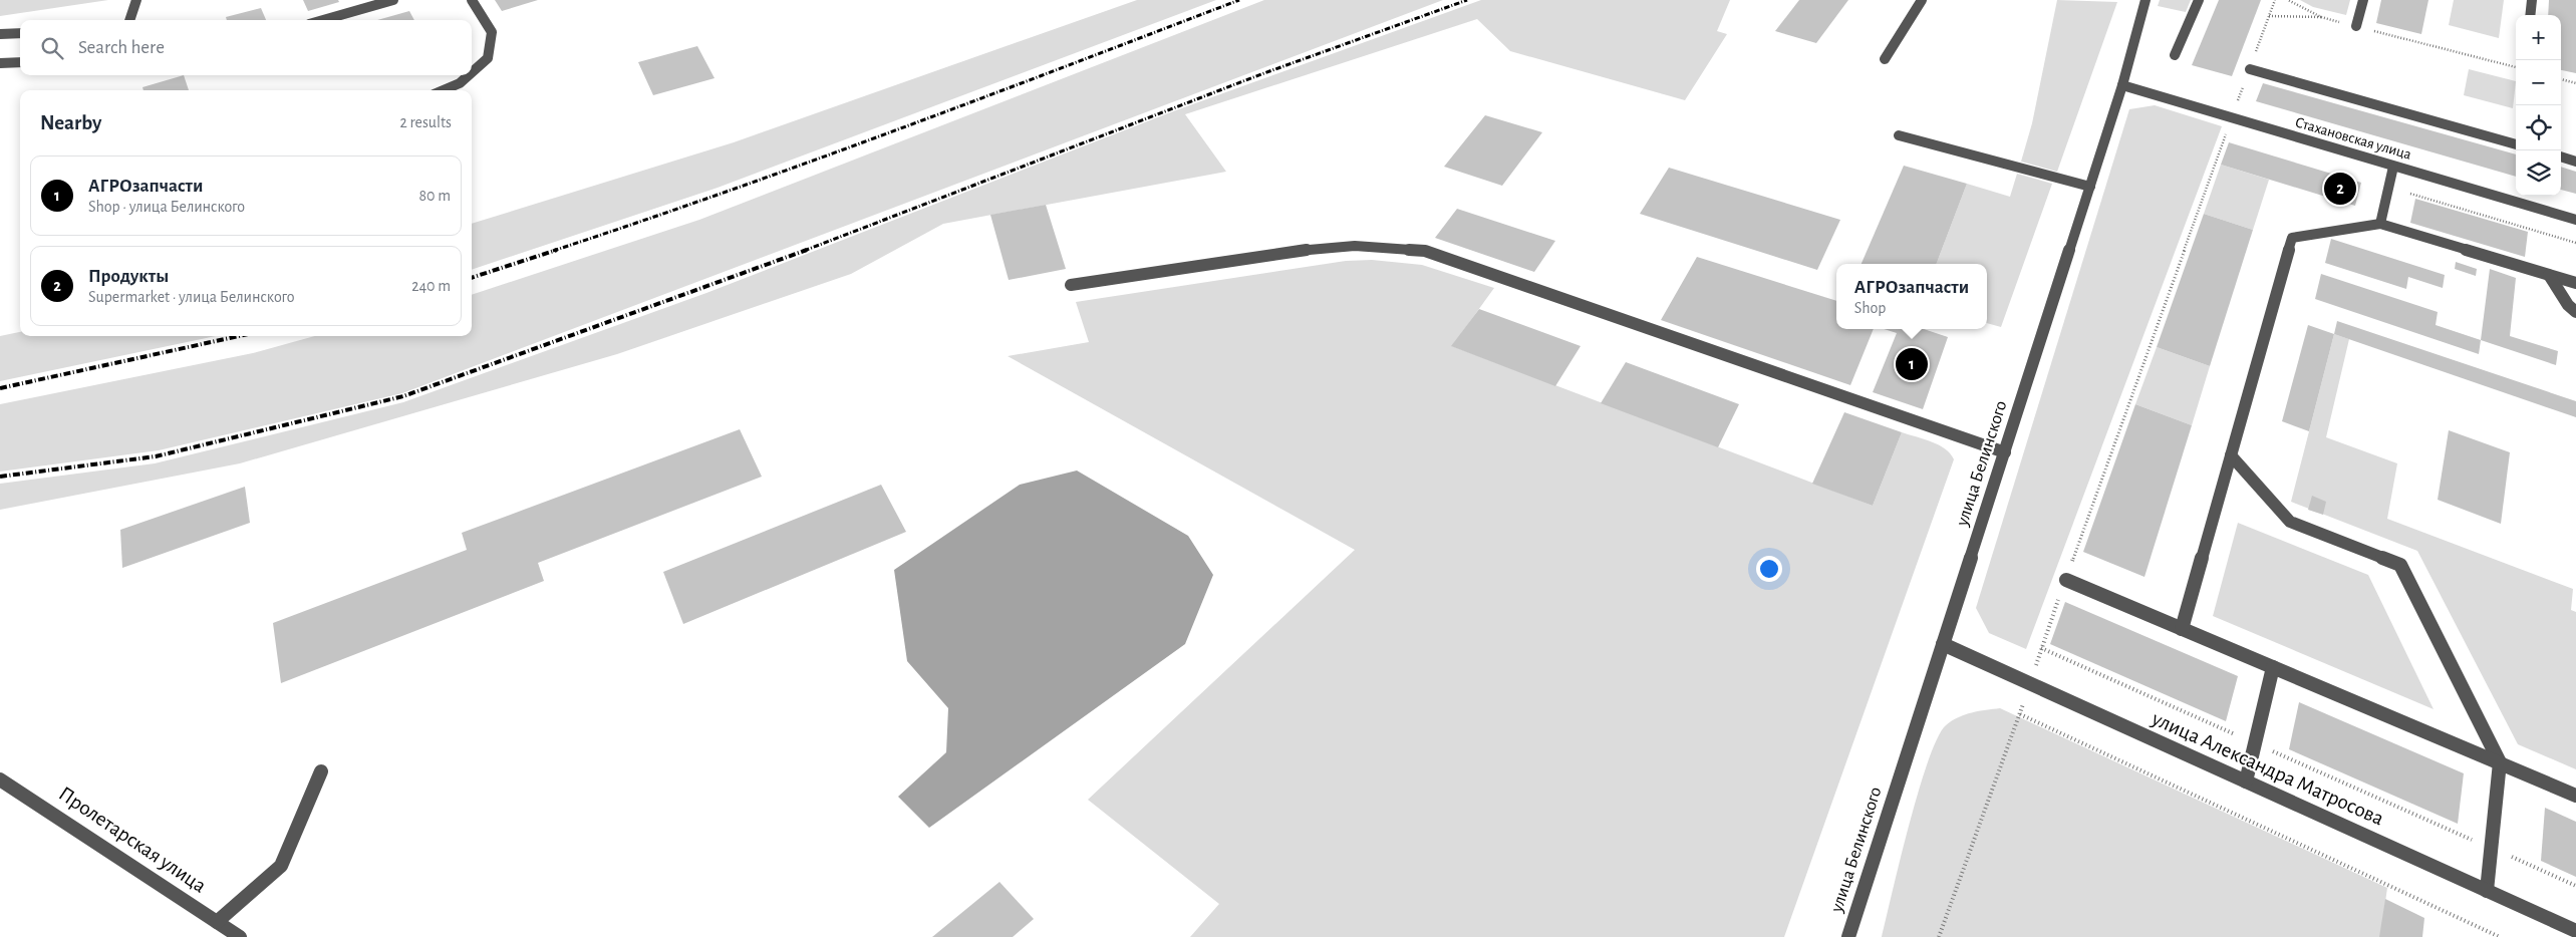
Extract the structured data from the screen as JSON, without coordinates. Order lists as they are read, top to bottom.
{
  "streets": {
    "street": [
      "Стахановская улица",
      "улица Белинского",
      "улица Александра Матросова",
      "Пролетарская улица"
    ]
  },
  "crossings": [
    ["Стахановская улица", "улица Белинского"],
    ["улица Белинского", "улица Александра Матросова"]
  ],
  "page": {
    "map_buttons": ["+", "−"],
    "search": "Search here",
    "heading": ["Nearby", "2 results"],
    "list": [
      {
        "mark": "1",
        "name": "АГРОзапчасти",
        "note": "Shop · улица Белинского",
        "value": "80 m"
      },
      {
        "mark": "2",
        "name": "Продукты",
        "note": "Supermarket · улица Белинского",
        "value": "240 m"
      }
    ],
    "pins": ["2", "1"],
    "popup": ["АГРОзапчасти", "Shop"]
  }
}
